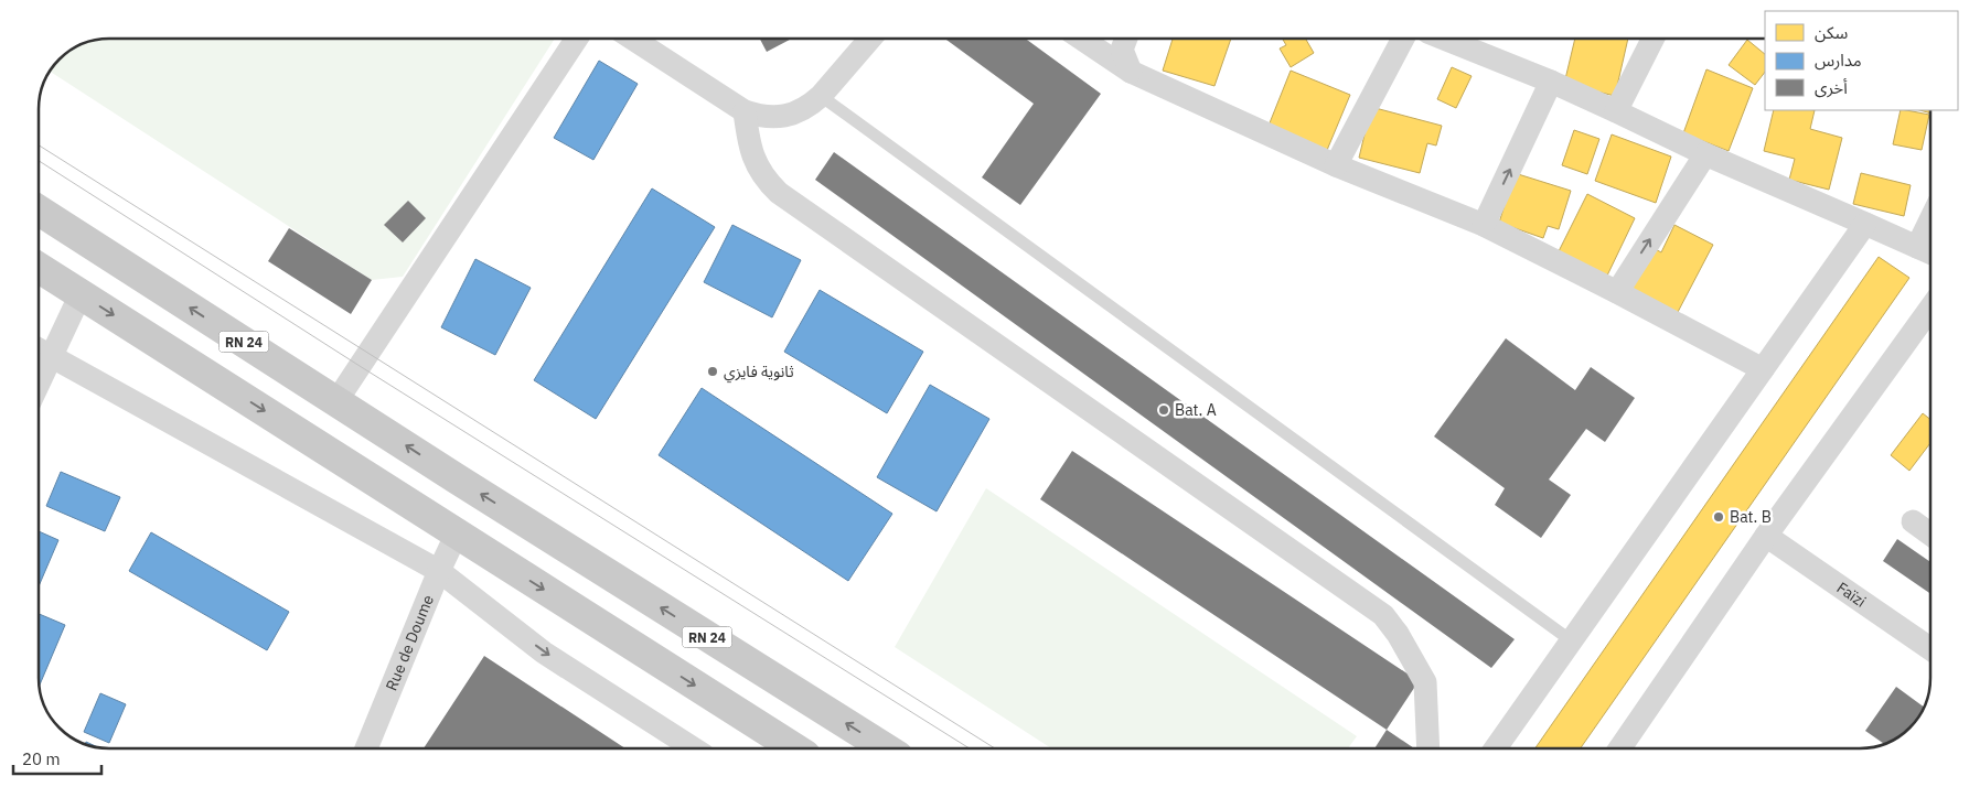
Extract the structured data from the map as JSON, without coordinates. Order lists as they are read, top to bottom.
{
  "streets": {
    "main road": ["RN 24"],
    "street": ["Faïzi", "Rue de Doume"]
  },
  "places": ["ثانوية فايزي", "Bat. A", "Bat. B"],
  "legend": ["سكن", "مدارس", "أخرى"],
  "scale_bar": "20 m"
}
